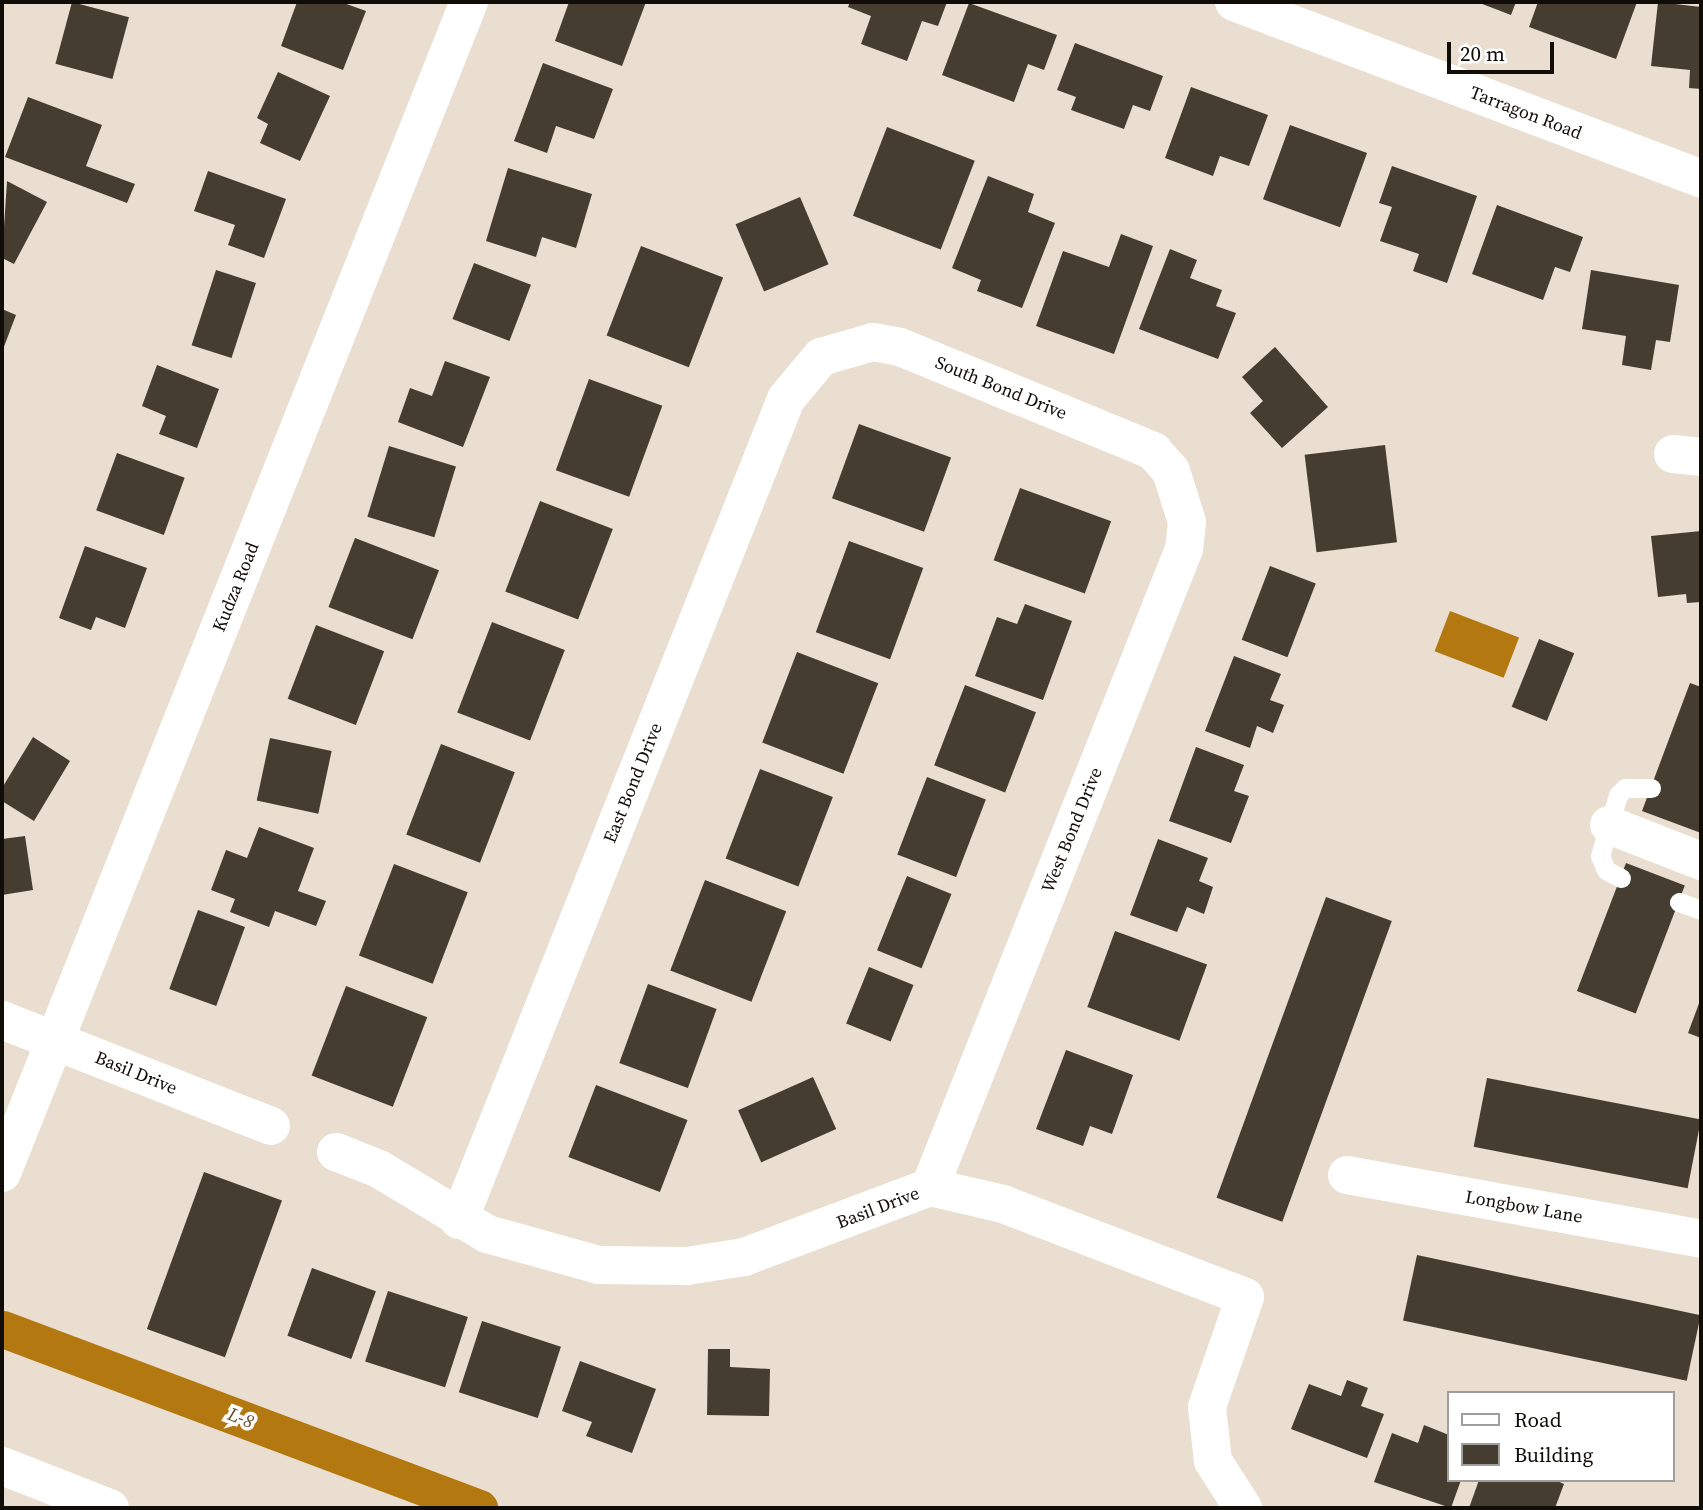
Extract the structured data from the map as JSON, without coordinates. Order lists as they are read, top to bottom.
{
  "streets": {
    "street": [
      "Tarragon Road",
      "South Bond Drive",
      "Kudza Road",
      "East Bond Drive",
      "West Bond Drive",
      "Basil Drive",
      "Longbow Lane"
    ]
  },
  "crossings": [
    ["South Bond Drive", "East Bond Drive"],
    ["South Bond Drive", "West Bond Drive"],
    ["Kudza Road", "Basil Drive"],
    ["East Bond Drive", "Basil Drive"],
    ["West Bond Drive", "Basil Drive"]
  ],
  "water": ["L-8"],
  "legend": ["Road", "Building"],
  "scale_bar": "20 m"
}
